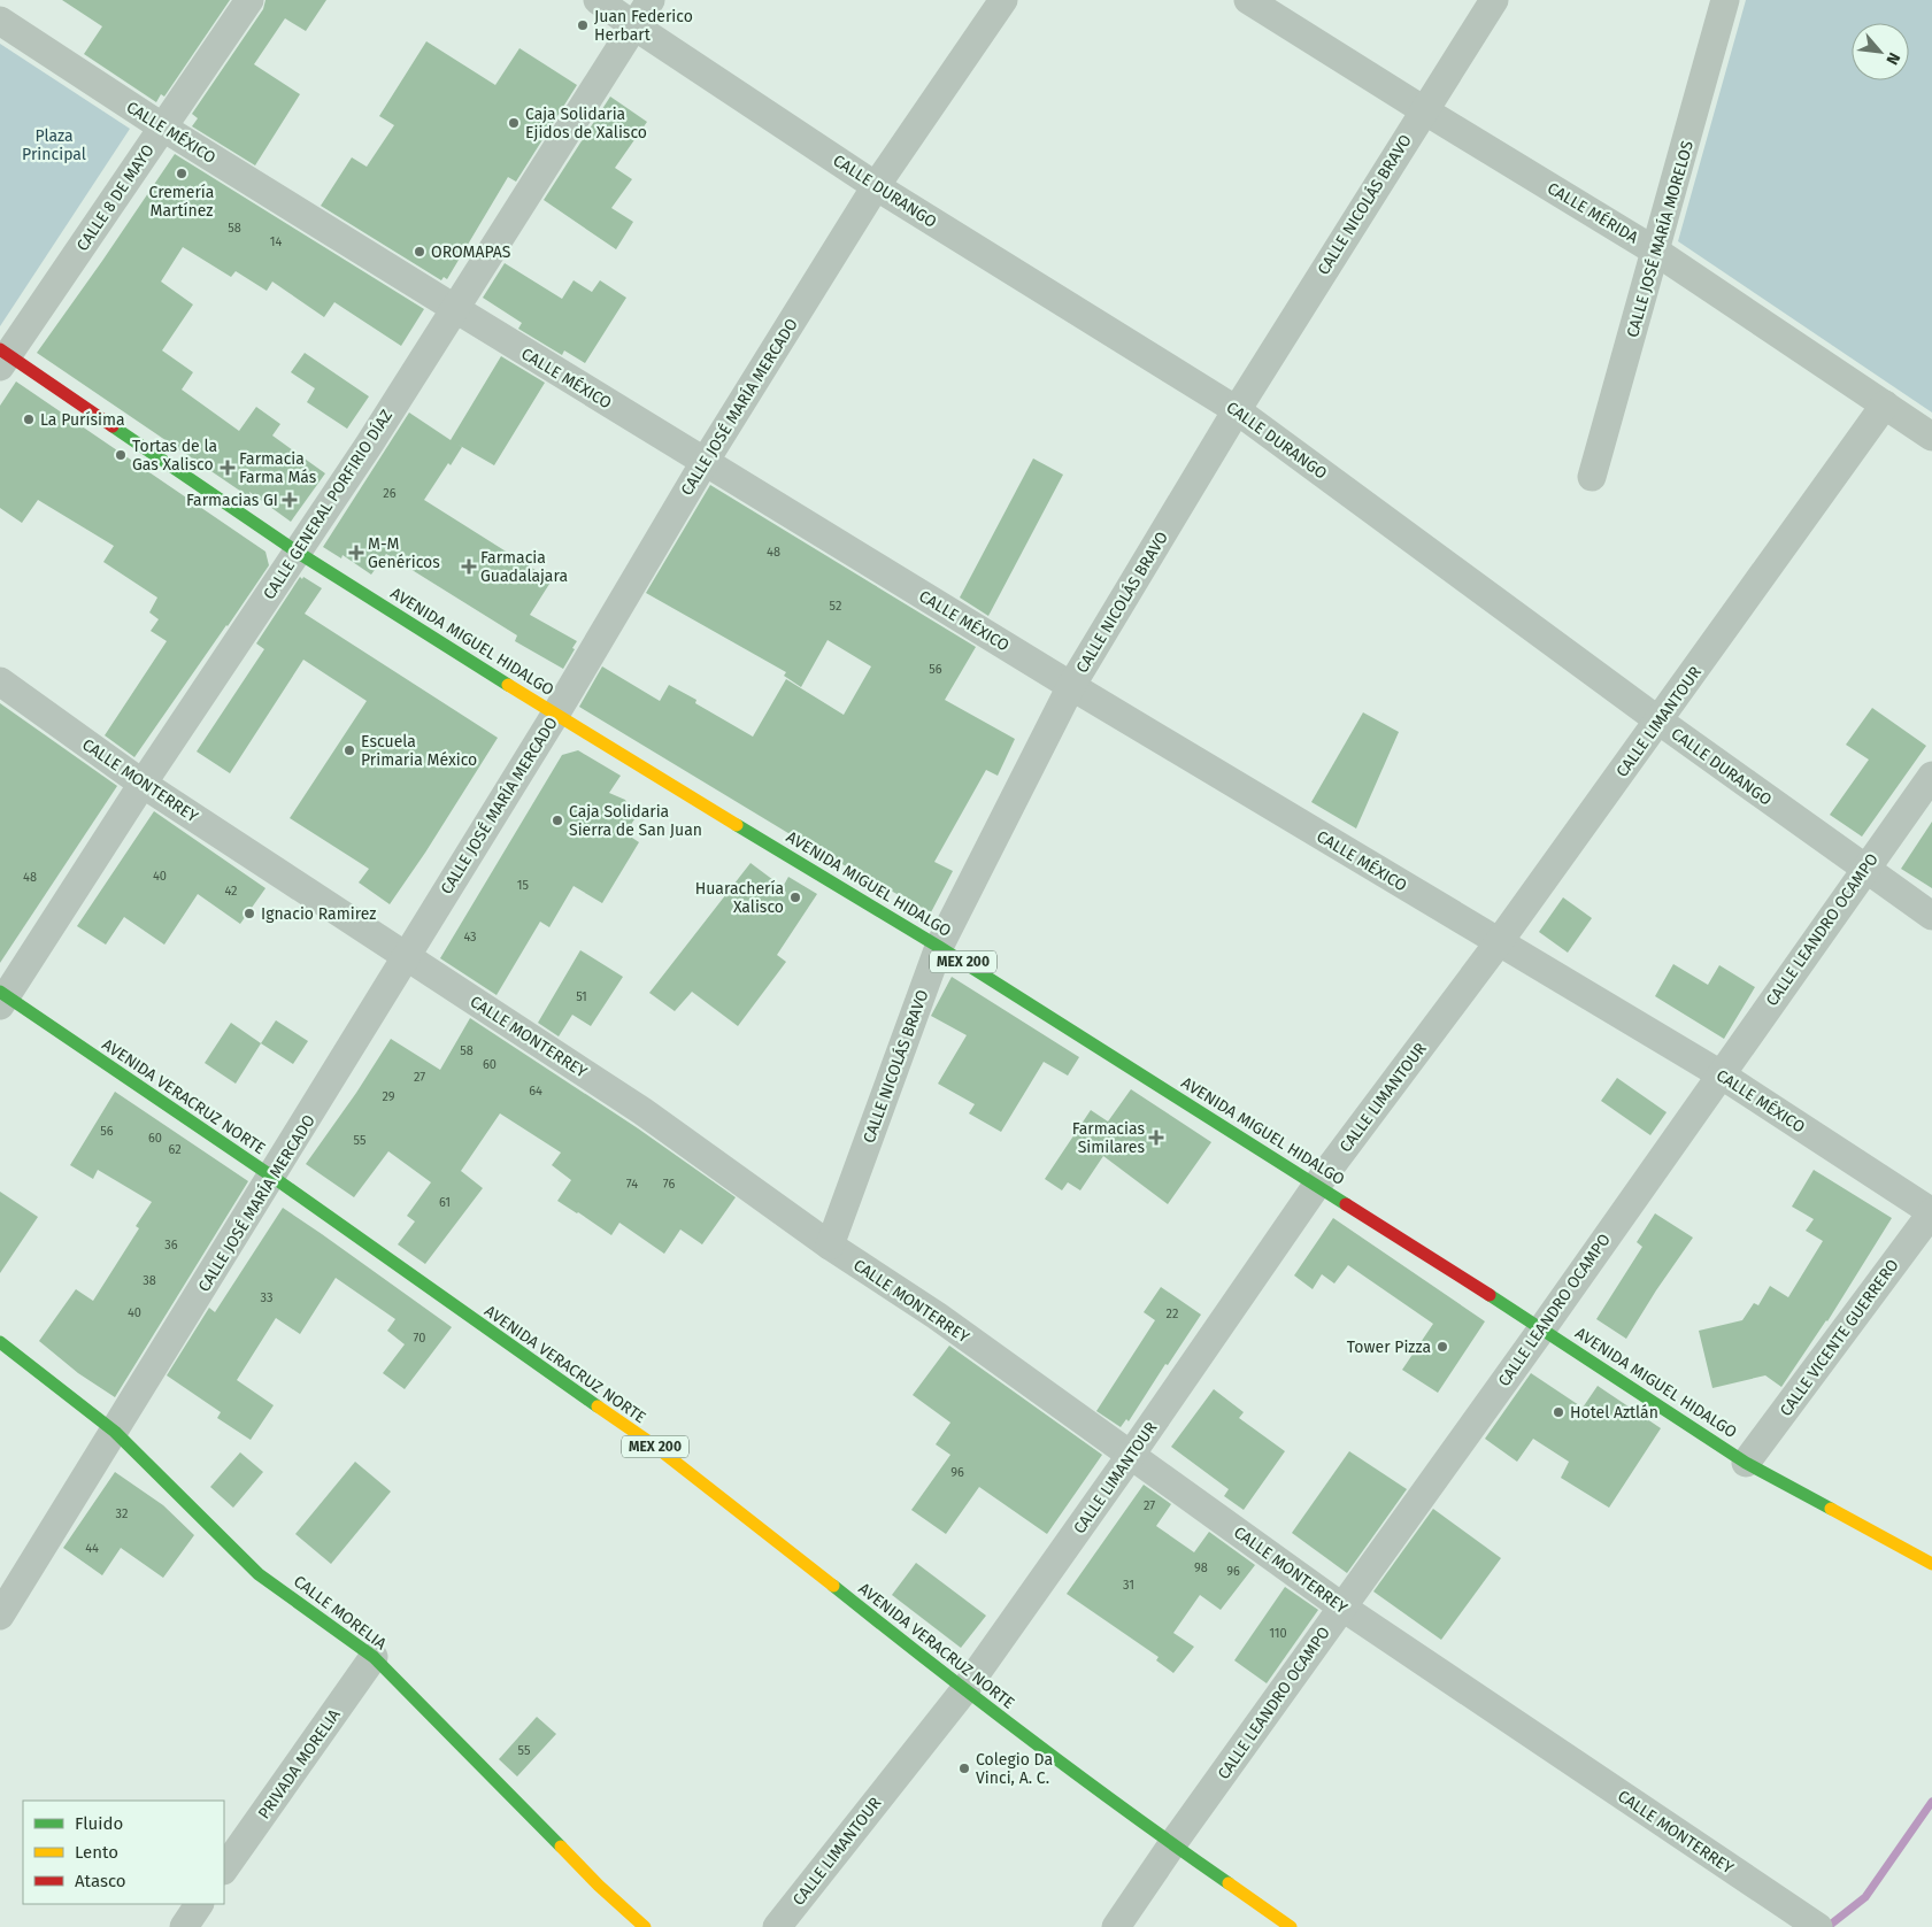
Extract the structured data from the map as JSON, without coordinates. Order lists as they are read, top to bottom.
{
  "streets": {
    "main road": [
      "AVENIDA MIGUEL HIDALGO",
      "MEX 200",
      "AVENIDA VERACRUZ NORTE",
      "CALLE MORELIA"
    ],
    "street": [
      "CALLE MÉXICO",
      "CALLE DURANGO",
      "CALLE 8 DE MAYO",
      "CALLE NICOLÁS BRAVO",
      "CALLE MÉRIDA",
      "CALLE JOSÉ MARÍA MORELOS",
      "CALLE JOSÉ MARÍA MERCADO",
      "CALLE GENERAL PORFIRIO DÍAZ",
      "CALLE LIMANTOUR",
      "CALLE MONTERREY",
      "CALLE LEANDRO OCAMPO",
      "CALLE VICENTE GUERRERO",
      "PRIVADA MORELIA"
    ]
  },
  "crossings": [
    ["CALLE MÉXICO", "CALLE 8 DE MAYO"],
    ["CALLE MÉXICO", "CALLE NICOLÁS BRAVO"],
    ["CALLE MÉXICO", "CALLE JOSÉ MARÍA MERCADO"],
    ["CALLE MÉXICO", "CALLE GENERAL PORFIRIO DÍAZ"],
    ["CALLE MÉXICO", "CALLE LIMANTOUR"],
    ["CALLE MÉXICO", "CALLE LEANDRO OCAMPO"],
    ["CALLE MÉXICO", "CALLE VICENTE GUERRERO"],
    ["CALLE DURANGO", "CALLE NICOLÁS BRAVO"],
    ["CALLE DURANGO", "CALLE JOSÉ MARÍA MERCADO"],
    ["CALLE DURANGO", "CALLE GENERAL PORFIRIO DÍAZ"],
    ["CALLE DURANGO", "CALLE LIMANTOUR"],
    ["CALLE DURANGO", "CALLE LEANDRO OCAMPO"],
    ["CALLE 8 DE MAYO", "AVENIDA MIGUEL HIDALGO"],
    ["CALLE NICOLÁS BRAVO", "CALLE MÉRIDA"],
    ["CALLE NICOLÁS BRAVO", "AVENIDA MIGUEL HIDALGO"],
    ["CALLE NICOLÁS BRAVO", "CALLE MONTERREY"],
    ["CALLE MÉRIDA", "CALLE JOSÉ MARÍA MORELOS"],
    ["CALLE MÉRIDA", "CALLE LIMANTOUR"],
    ["CALLE JOSÉ MARÍA MERCADO", "AVENIDA MIGUEL HIDALGO"],
    ["CALLE JOSÉ MARÍA MERCADO", "CALLE MONTERREY"],
    ["CALLE JOSÉ MARÍA MERCADO", "AVENIDA VERACRUZ NORTE"],
    ["CALLE JOSÉ MARÍA MERCADO", "CALLE MORELIA"],
    ["CALLE GENERAL PORFIRIO DÍAZ", "AVENIDA MIGUEL HIDALGO"],
    ["CALLE GENERAL PORFIRIO DÍAZ", "CALLE MONTERREY"],
    ["CALLE GENERAL PORFIRIO DÍAZ", "AVENIDA VERACRUZ NORTE"],
    ["AVENIDA MIGUEL HIDALGO", "CALLE LIMANTOUR"],
    ["AVENIDA MIGUEL HIDALGO", "CALLE LEANDRO OCAMPO"],
    ["AVENIDA MIGUEL HIDALGO", "CALLE VICENTE GUERRERO"],
    ["CALLE LIMANTOUR", "CALLE MONTERREY"],
    ["CALLE LIMANTOUR", "AVENIDA VERACRUZ NORTE"],
    ["CALLE MONTERREY", "CALLE LEANDRO OCAMPO"],
    ["CALLE LEANDRO OCAMPO", "AVENIDA VERACRUZ NORTE"],
    ["CALLE MORELIA", "PRIVADA MORELIA"]
  ],
  "parks": ["Plaza Principal"],
  "places": {
    "other": [
      "Juan Federico Herbart",
      "Caja Solidaria Ejidos de Xalisco",
      "Cremería Martínez",
      "OROMAPAS",
      "La Purísima",
      "Tortas de la Gas Xalisco",
      "Escuela Primaria México",
      "Caja Solidaria Sierra de San Juan",
      "Huarachería Xalisco",
      "Ignacio Ramirez",
      "Tower Pizza",
      "Hotel Aztlán",
      "Colegio Da Vinci, A. C."
    ],
    "health": [
      "Farmacia Farma Más",
      "Farmacias GI",
      "M-M Genéricos",
      "Farmacia Guadalajara",
      "Farmacias Similares"
    ]
  },
  "house_numbers": [
    "58",
    "14",
    "26",
    "48",
    "52",
    "56",
    "40",
    "48",
    "15",
    "42",
    "43",
    "51",
    "58",
    "60",
    "27",
    "64",
    "29",
    "56",
    "60",
    "55",
    "62",
    "74",
    "76",
    "61",
    "36",
    "38",
    "33",
    "40",
    "22",
    "70",
    "96",
    "27",
    "32",
    "44",
    "98",
    "96",
    "31",
    "110",
    "55"
  ],
  "legend": ["Fluido", "Lento", "Atasco"],
  "north": "bottom right"
}
